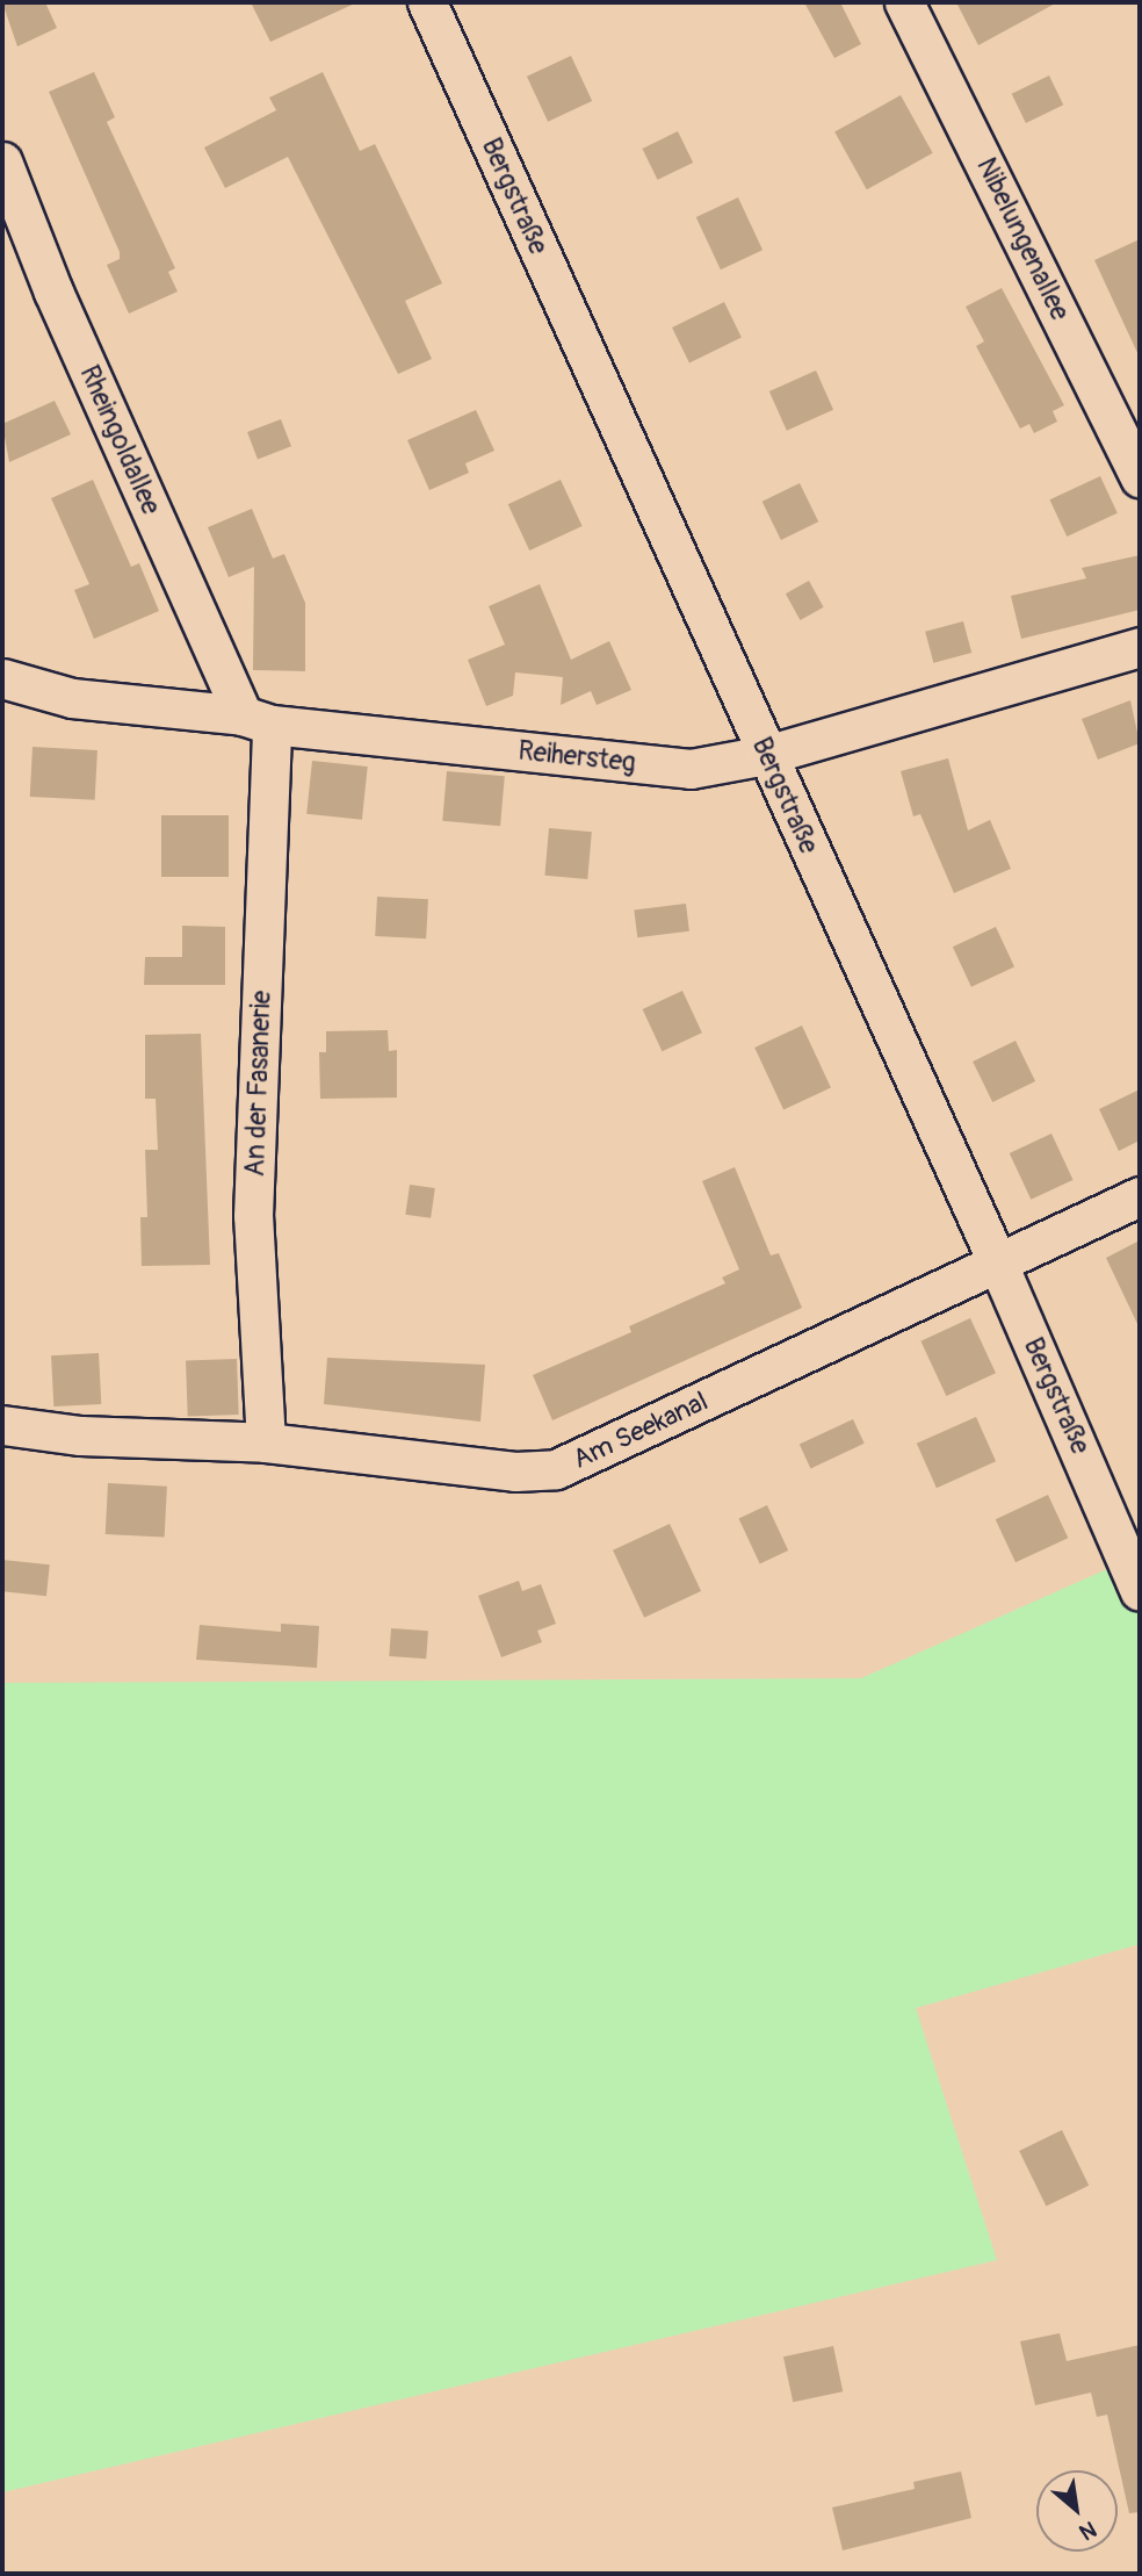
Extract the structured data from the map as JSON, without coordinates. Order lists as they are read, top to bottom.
{
  "streets": {
    "street": [
      "Bergstraße",
      "Nibelungenallee",
      "Rheingoldallee",
      "Reihersteg",
      "An der Fasanerie",
      "Am Seekanal"
    ]
  },
  "crossings": [
    ["Bergstraße", "Reihersteg"],
    ["Bergstraße", "Am Seekanal"],
    ["Rheingoldallee", "Reihersteg"],
    ["Rheingoldallee", "An der Fasanerie"],
    ["Reihersteg", "An der Fasanerie"],
    ["An der Fasanerie", "Am Seekanal"]
  ],
  "north": "bottom right"
}
